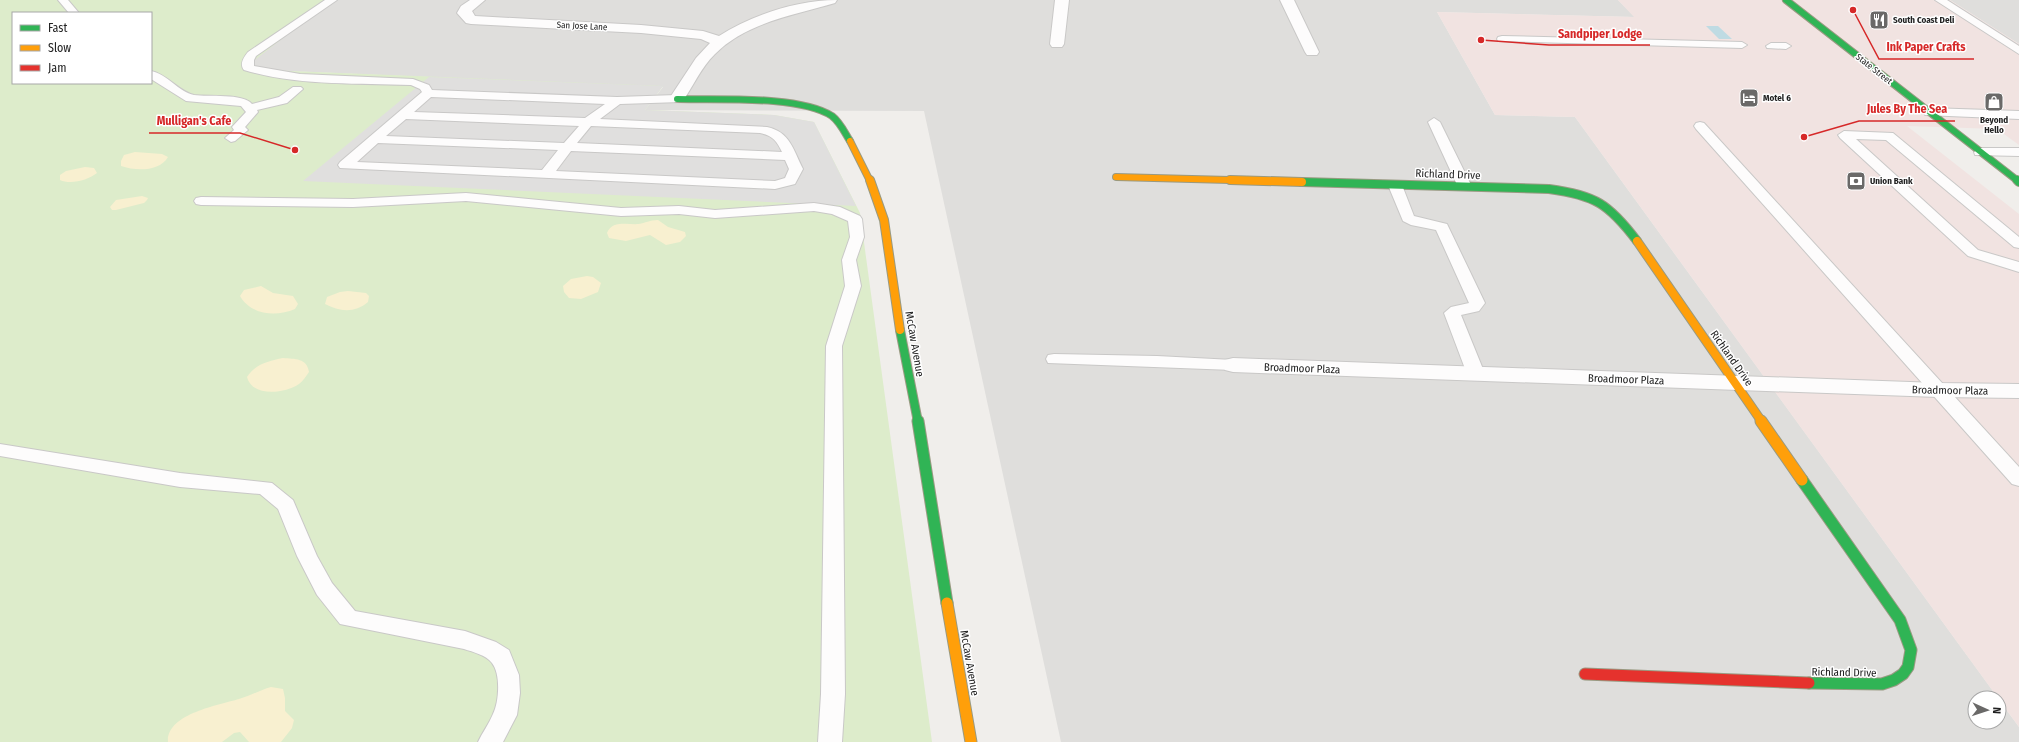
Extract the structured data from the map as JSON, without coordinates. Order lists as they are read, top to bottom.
{
  "streets": {
    "street": [
      "San Jose Lane",
      "State Street",
      "Richland Drive",
      "McCaw Avenue",
      "Broadmoor Plaza"
    ]
  },
  "crossings": [
    ["Richland Drive", "Broadmoor Plaza"]
  ],
  "places": {
    "other": [
      "Ink Paper Crafts",
      "Sandpiper Lodge",
      "Jules By The Sea",
      "Mulligan's Cafe"
    ],
    "restaurant": ["South Coast Deli"],
    "hotel": ["Motel 6"],
    "shop": ["Beyond Hello"],
    "bank": ["Union Bank"]
  },
  "legend": ["Fast", "Slow", "Jam"],
  "north": "right"
}
